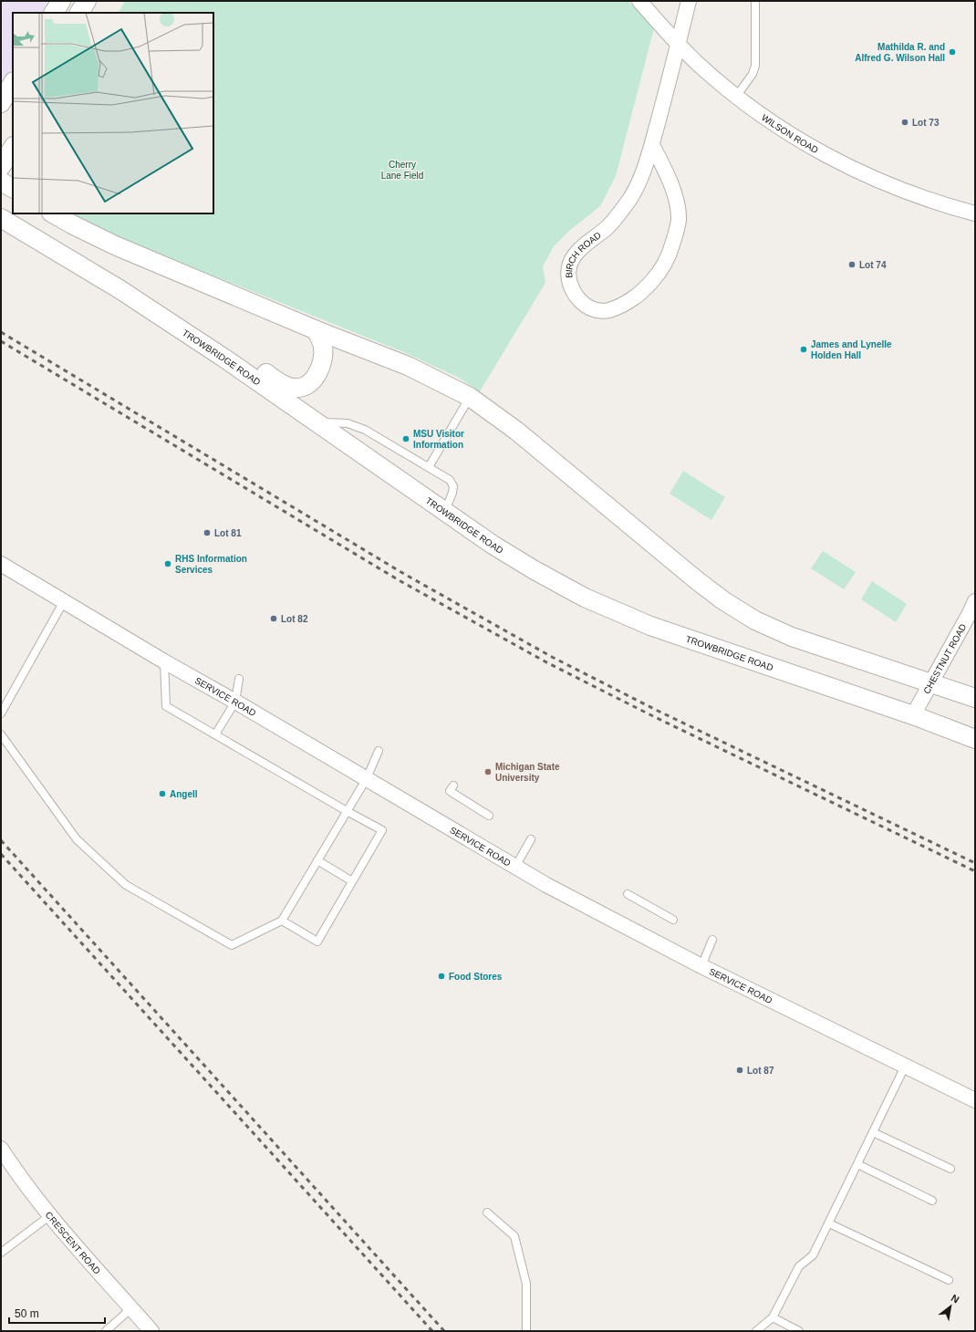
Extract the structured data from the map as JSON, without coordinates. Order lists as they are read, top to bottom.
{
  "streets": {
    "street": [
      "WILSON ROAD",
      "BIRCH ROAD",
      "TROWBRIDGE ROAD",
      "CHESTNUT ROAD",
      "SERVICE ROAD",
      "CRESCENT ROAD"
    ]
  },
  "crossings": [
    ["WILSON ROAD", "BIRCH ROAD"],
    ["TROWBRIDGE ROAD", "CHESTNUT ROAD"]
  ],
  "parks": ["Cherry Lane Field"],
  "places": [
    "Mathilda R. and Alfred G. Wilson Hall",
    "Lot 73",
    "Lot 74",
    "James and Lynelle Holden Hall",
    "MSU Visitor Information",
    "Lot 81",
    "RHS Information Services",
    "Lot 82",
    "Michigan State University",
    "Angell",
    "Food Stores",
    "Lot 87"
  ],
  "scale_bar": "50 m",
  "north": "top right"
}
